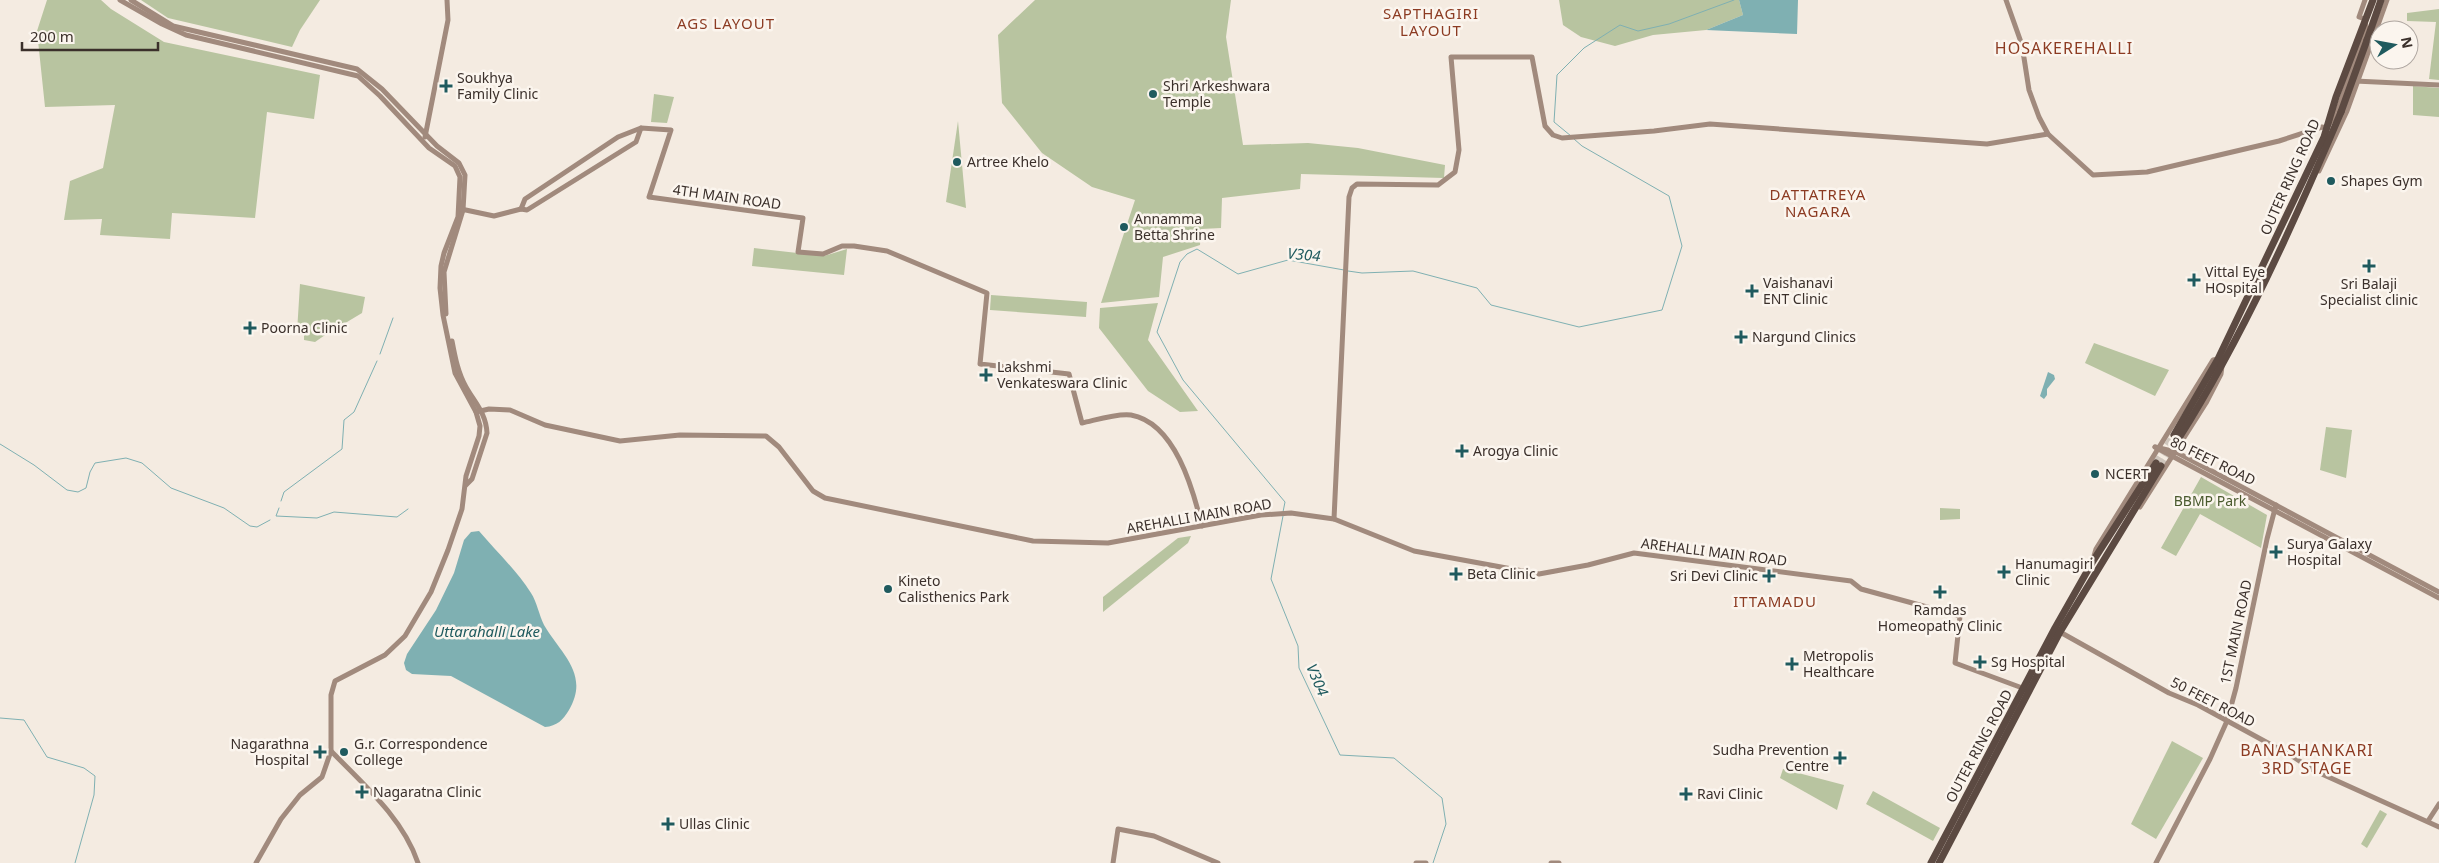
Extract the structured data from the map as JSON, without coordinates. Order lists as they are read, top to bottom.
{
  "streets": {
    "highway": ["OUTER RING ROAD"],
    "street": [
      "4TH MAIN ROAD",
      "80 FEET ROAD",
      "AREHALLI MAIN ROAD",
      "1ST MAIN ROAD",
      "50 FEET ROAD"
    ]
  },
  "crossings": [
    ["OUTER RING ROAD", "AREHALLI MAIN ROAD"],
    ["OUTER RING ROAD", "50 FEET ROAD"],
    ["4TH MAIN ROAD", "AREHALLI MAIN ROAD"],
    ["80 FEET ROAD", "1ST MAIN ROAD"],
    ["1ST MAIN ROAD", "50 FEET ROAD"]
  ],
  "districts": [
    "SAPTHAGIRI LAYOUT",
    "AGS LAYOUT",
    "HOSAKEREHALLI",
    "DATTATREYA NAGARA",
    "ITTAMADU",
    "BANASHANKARI 3RD STAGE"
  ],
  "water": ["V304", "Uttarahalli Lake"],
  "parks": ["BBMP Park"],
  "places": {
    "health": [
      "Soukhya Family Clinic",
      "Sri Balaji Specialist clinic",
      "Vittal Eye HOspital",
      "Vaishanavi ENT Clinic",
      "Poorna Clinic",
      "Nargund Clinics",
      "Lakshmi Venkateswara Clinic",
      "Arogya Clinic",
      "Surya Galaxy Hospital",
      "Hanumagiri Clinic",
      "Beta Clinic",
      "Sri Devi Clinic",
      "Ramdas Homeopathy Clinic",
      "Sg Hospital",
      "Metropolis Healthcare",
      "Nagarathna Hospital",
      "Sudha Prevention Centre",
      "Nagaratna Clinic",
      "Ravi Clinic",
      "Ullas Clinic"
    ],
    "other": [
      "Shri Arkeshwara Temple",
      "Artree Khelo",
      "Shapes Gym",
      "Annamma Betta Shrine",
      "NCERT",
      "Kineto Calisthenics Park",
      "G.r. Correspondence College"
    ]
  },
  "scale_bar": "200 m",
  "north": "right"
}
